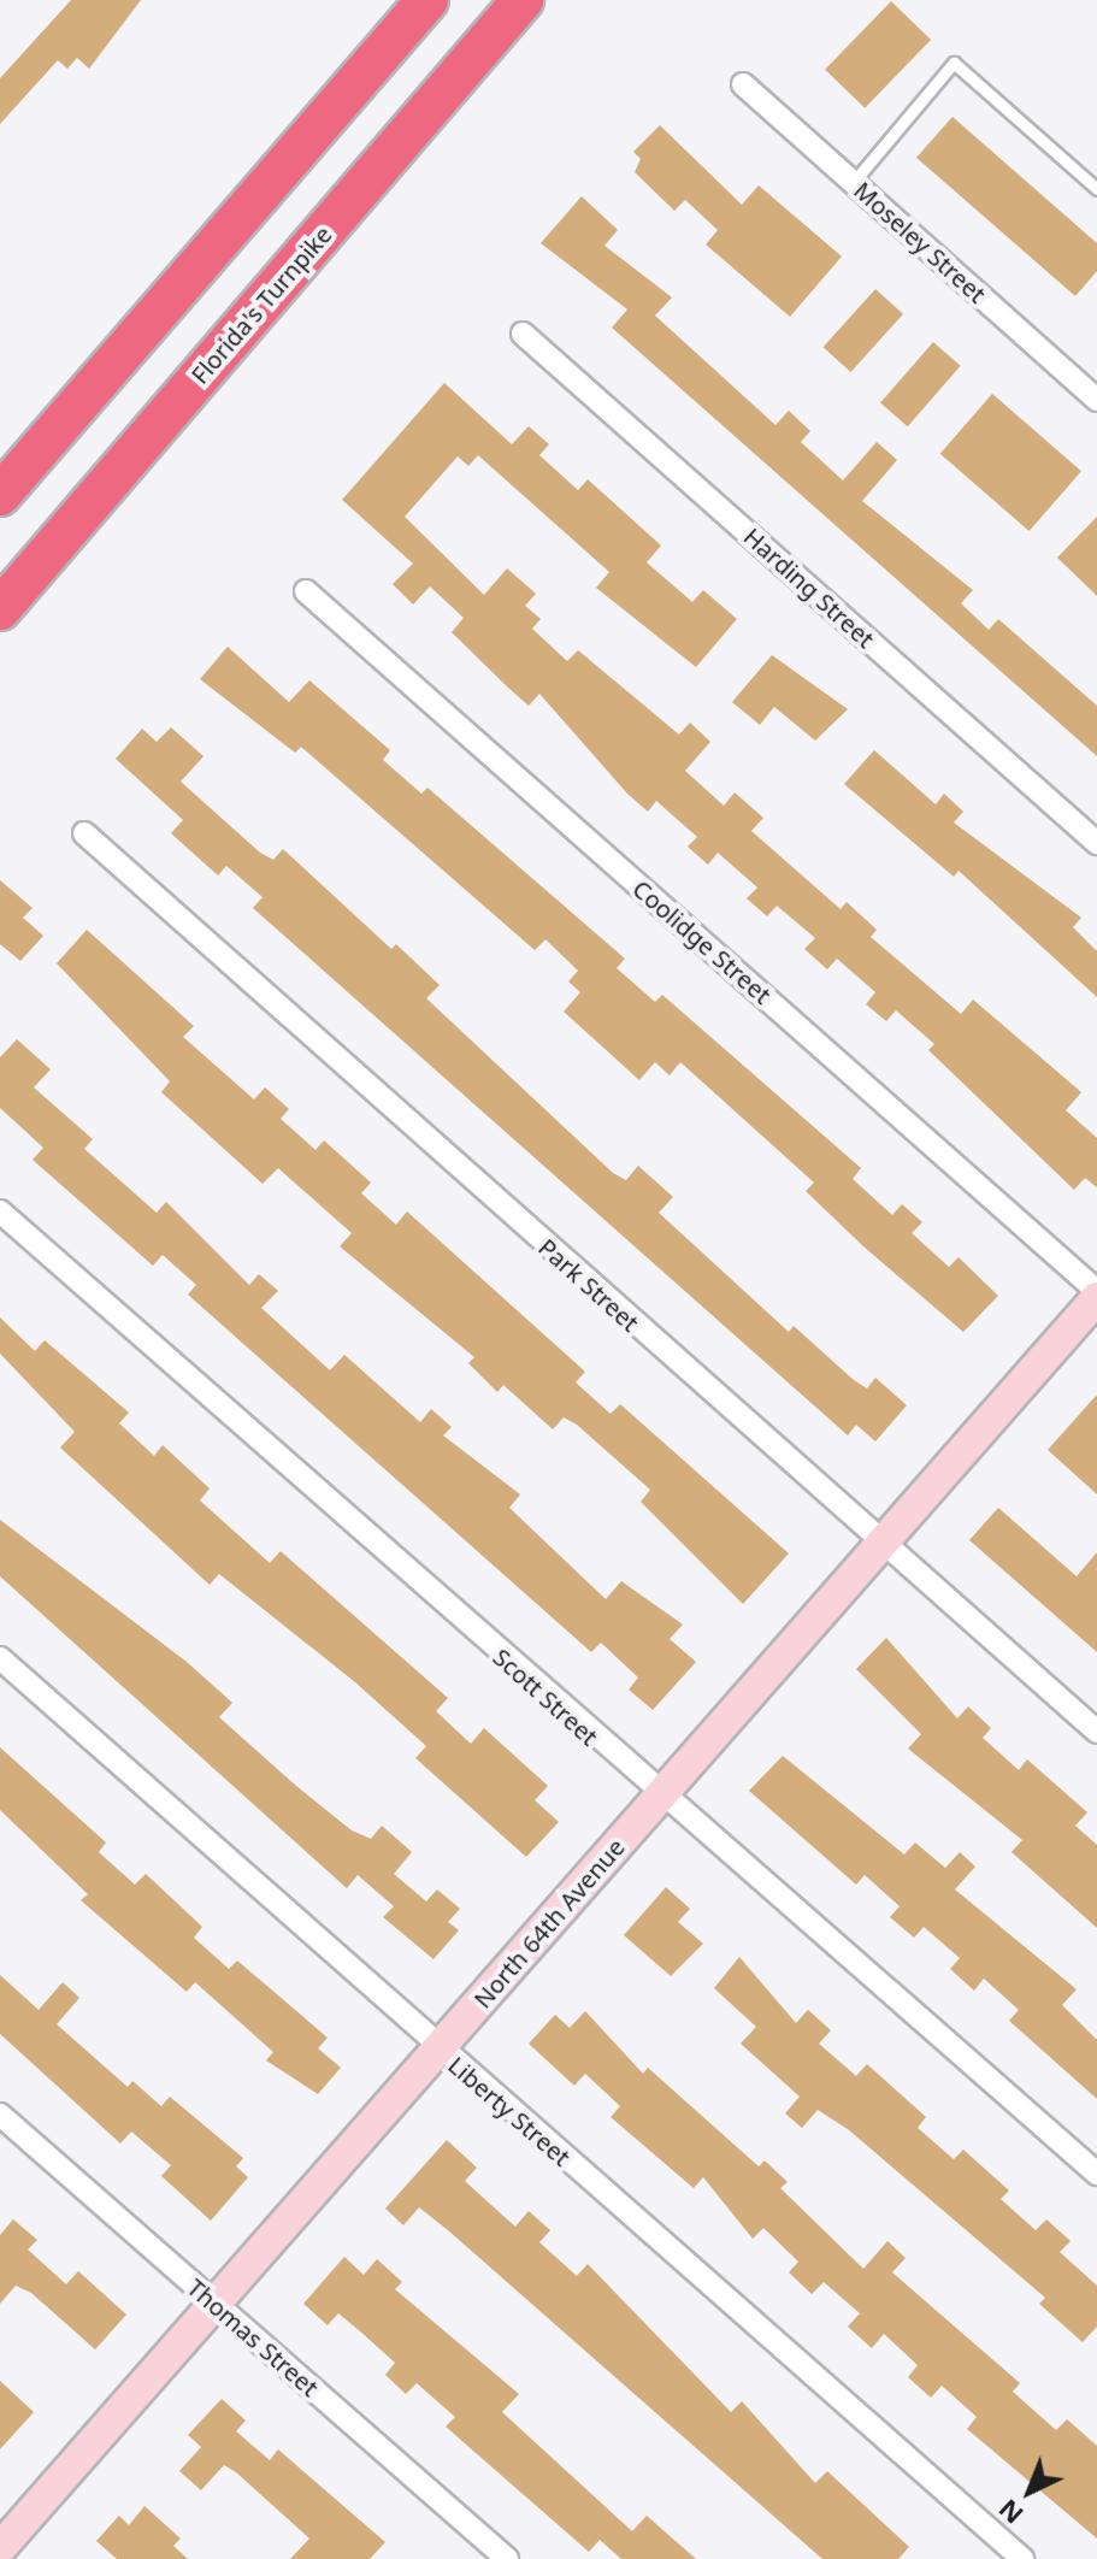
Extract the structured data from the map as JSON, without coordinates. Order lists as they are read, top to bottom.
{
  "streets": {
    "highway": ["Florida's Turnpike"],
    "street": [
      "Moseley Street",
      "Harding Street",
      "Coolidge Street",
      "Park Street",
      "Scott Street",
      "North 64th Avenue",
      "Liberty Street",
      "Thomas Street"
    ]
  },
  "crossings": [
    ["Coolidge Street", "North 64th Avenue"],
    ["Park Street", "North 64th Avenue"],
    ["Scott Street", "North 64th Avenue"],
    ["North 64th Avenue", "Liberty Street"],
    ["North 64th Avenue", "Thomas Street"]
  ],
  "north": "bottom left"
}
